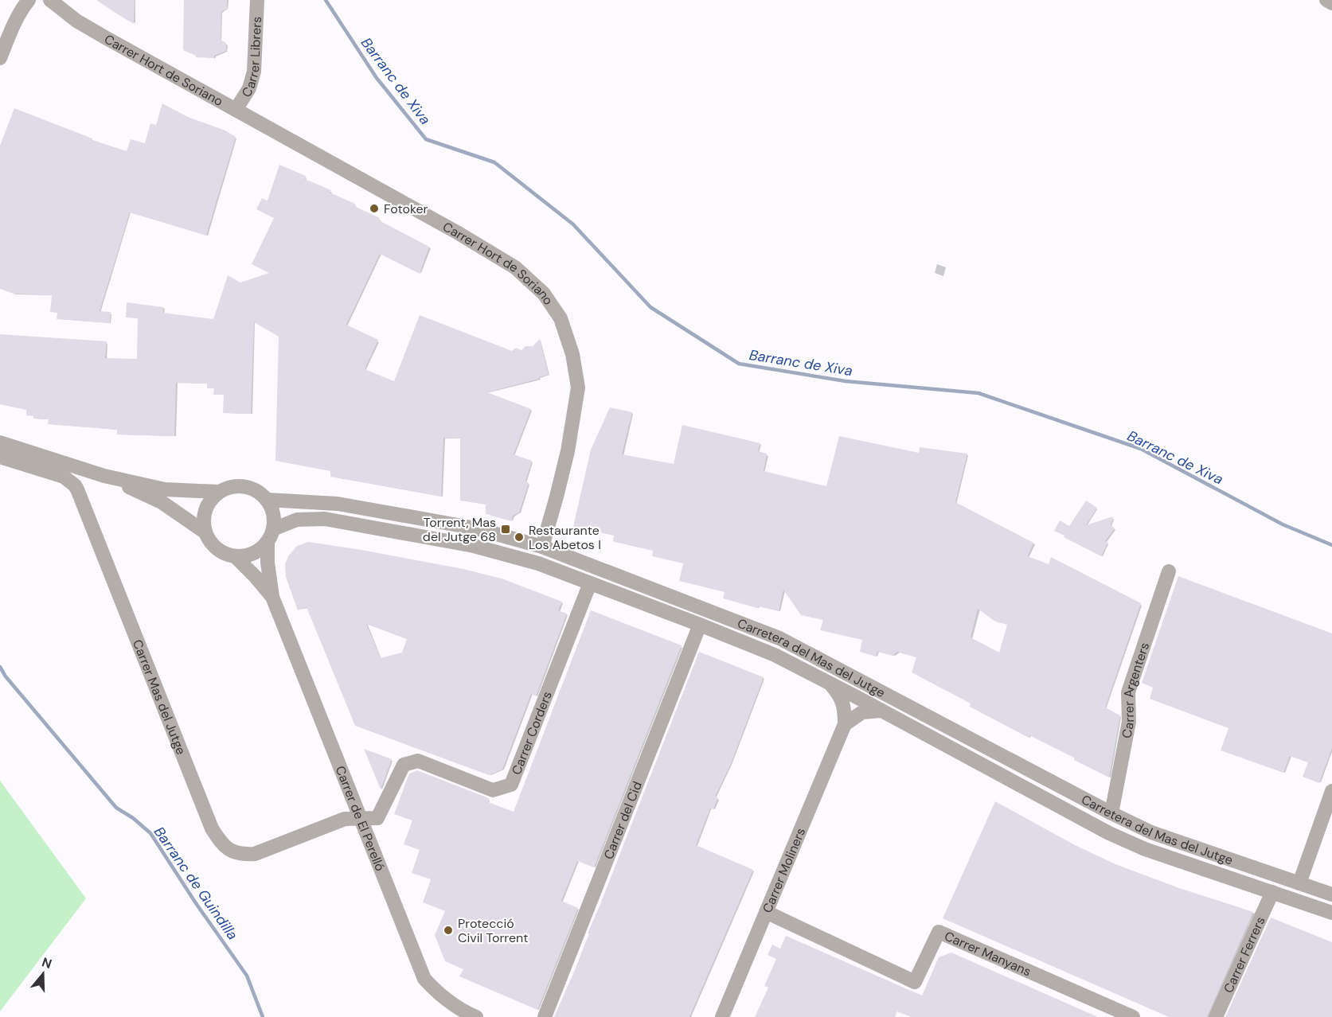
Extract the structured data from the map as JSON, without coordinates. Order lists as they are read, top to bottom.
{
  "streets": {
    "street": [
      "Carrer Librers",
      "Carrer Hort de Soriano",
      "Carretera del Mas del Jutge",
      "Carrer Argenters",
      "Carrer Mas del Jutge",
      "Carrer Corders",
      "Carrer de El Perelló",
      "Carrer del Cid",
      "Carrer Moliners",
      "Carrer Manyans",
      "Carrer Ferrers"
    ]
  },
  "crossings": [
    ["Carrer Librers", "Carrer Hort de Soriano"],
    ["Carrer Hort de Soriano", "Carretera del Mas del Jutge"],
    ["Carretera del Mas del Jutge", "Carrer Argenters"],
    ["Carretera del Mas del Jutge", "Carrer Corders"],
    ["Carretera del Mas del Jutge", "Carrer del Cid"],
    ["Carretera del Mas del Jutge", "Carrer Ferrers"],
    ["Carrer Mas del Jutge", "Carrer Corders"],
    ["Carrer Mas del Jutge", "Carrer de El Perelló"],
    ["Carrer Corders", "Carrer de El Perelló"],
    ["Carrer Moliners", "Carrer Manyans"]
  ],
  "water": ["Barranc de Xiva", "Barranc de Guindilla"],
  "places": {
    "other": ["Fotoker", "Restaurante Los Abetos I", "Protecció Civil Torrent"],
    "transit": ["Torrent, Mas del Jutge 68"]
  },
  "north": "top"
}
